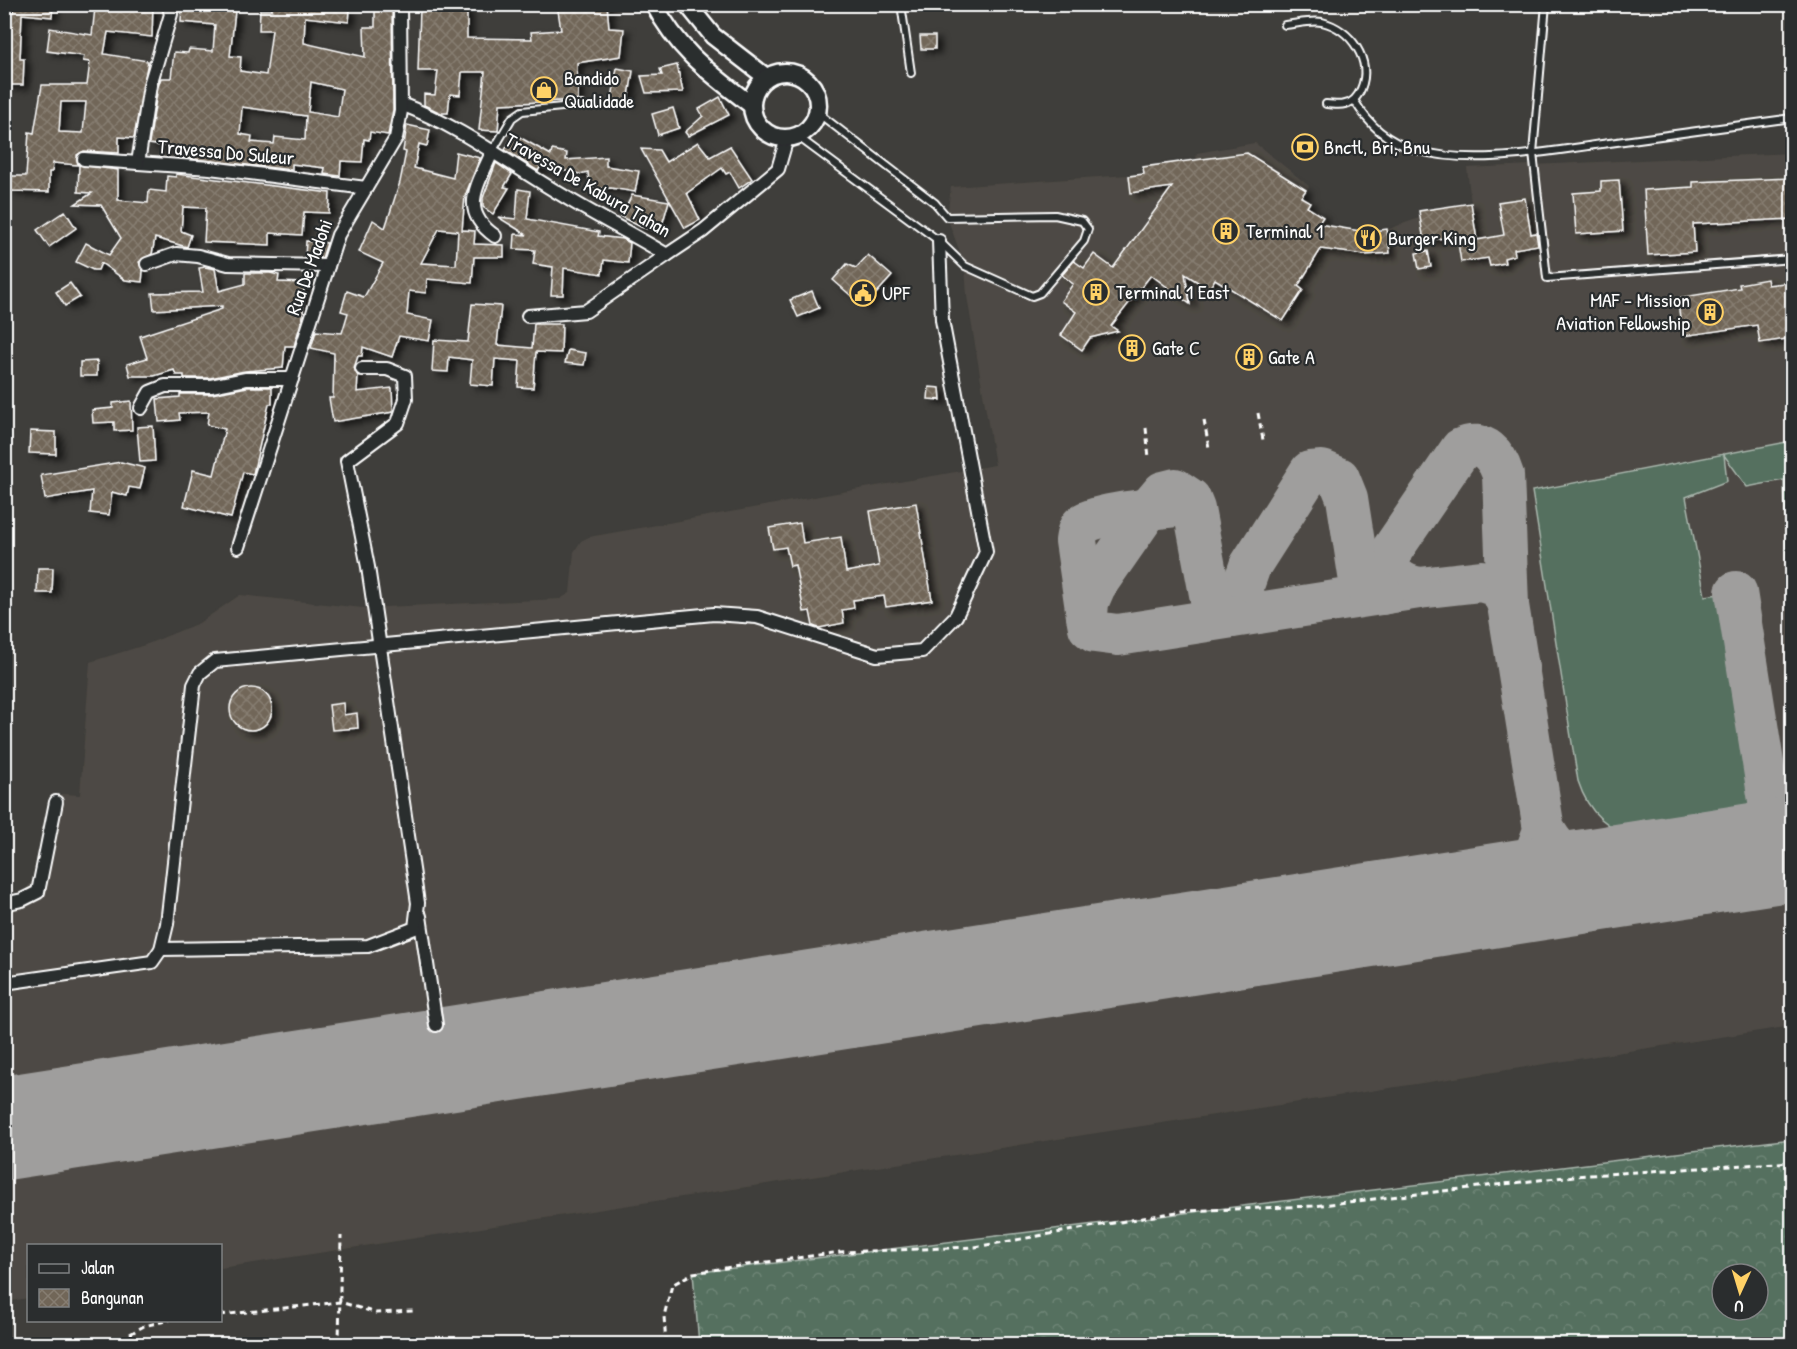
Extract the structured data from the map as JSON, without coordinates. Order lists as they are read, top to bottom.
{
  "streets": {
    "street": ["Travessa Do Suleur", "Travessa De Kabura Tahan", "Rua De Madohi"]
  },
  "crossings": [
    ["Travessa Do Suleur", "Rua De Madohi"],
    ["Travessa De Kabura Tahan", "Rua De Madohi"]
  ],
  "places": {
    "shop": ["Bandido Qualidade"],
    "bank": ["Bnctl, Bri, Bnu"],
    "building": [
      "Terminal 1",
      "Terminal 1 East",
      "MAF - Mission Aviation Fellowship",
      "Gate C",
      "Gate A"
    ],
    "restaurant": ["Burger King"],
    "public building": ["UPF"]
  },
  "legend": ["Jalan", "Bangunan"],
  "north": "bottom"
}
